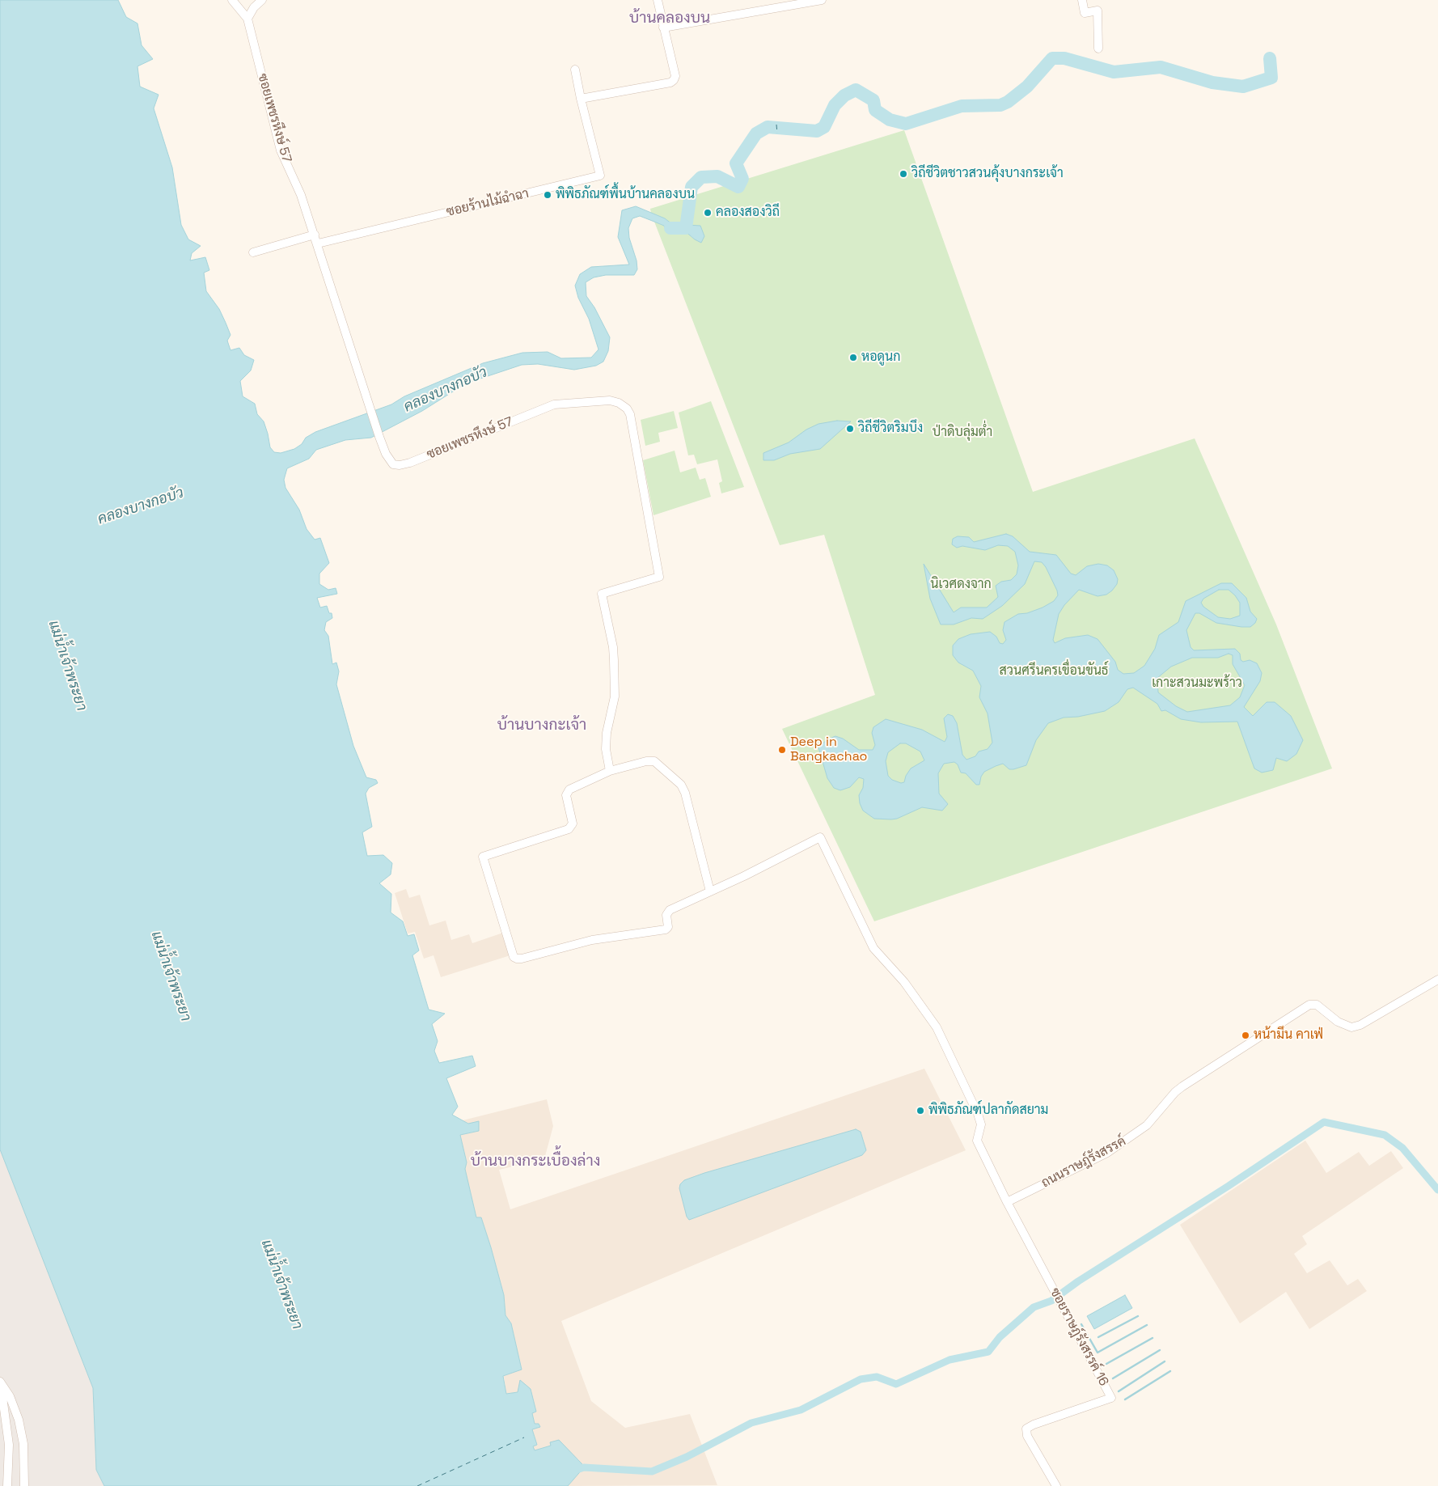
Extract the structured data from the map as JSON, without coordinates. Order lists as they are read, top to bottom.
{
  "streets": {
    "street": [
      "ซอยเพชรหึงษ์ 57",
      "ซอยร้านไม้ฉำฉา",
      "ถนนราษฎ์รังสรรค์",
      "ซอยราษฎ์รังสรรค์ 16"
    ]
  },
  "crossings": [
    ["ซอยเพชรหึงษ์ 57", "ซอยร้านไม้ฉำฉา"],
    ["ถนนราษฎ์รังสรรค์", "ซอยราษฎ์รังสรรค์ 16"]
  ],
  "districts": ["บ้านคลองบน", "บ้านบางกะเจ้า", "บ้านบางกระเบื้องล่าง"],
  "water": ["คลองบางกอบัว", "แม่น้ำเจ้าพระยา"],
  "parks": [
    "ป่าดิบลุ่มต่ำ",
    "นิเวศดงจาก",
    "สวนศรีนครเขื่อนขันธ์",
    "เกาะสวนมะพร้าว"
  ],
  "places": [
    "วิถีชีวิตชาวสวนคุ้งบางกระเจ้า",
    "พิพิธภัณฑ์พื้นบ้านคลองบน",
    "คลองสองวิถี",
    "หอดูนก",
    "วิถีชีวิตริมบึง",
    "Deep in Bangkachao",
    "หน้ามึน คาเฟ่",
    "พิพิธภัณฑ์ปลากัดสยาม"
  ]
}
